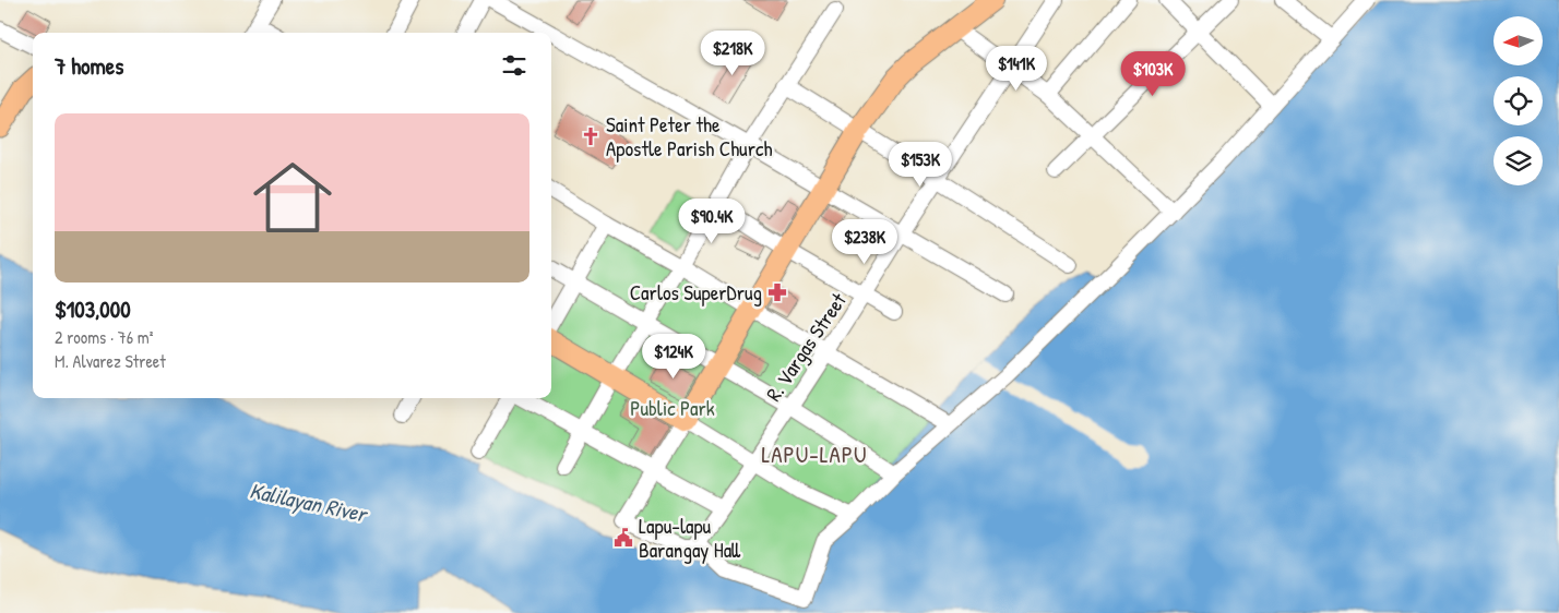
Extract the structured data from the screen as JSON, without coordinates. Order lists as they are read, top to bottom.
{
  "streets": {
    "street": ["R. Vargas Street"]
  },
  "districts": ["LAPU-LAPU"],
  "water": ["Kalilayan River"],
  "parks": ["Public Park"],
  "places": {
    "church": ["Saint Peter the Apostle Parish Church"],
    "pharmacy": ["Carlos SuperDrug"],
    "public building": ["Lapu-lapu Barangay Hall"]
  },
  "north": "left",
  "page": {
    "price": [
      "$218K",
      "$141K",
      "$103K",
      "$153K",
      "$90.4K",
      "$238K",
      "$124K"
    ],
    "heading": "7 homes",
    "list": [
      {
        "name": "$103,000",
        "note": "2 rooms · 76 m² · M. Alvarez Street"
      }
    ]
  }
}
